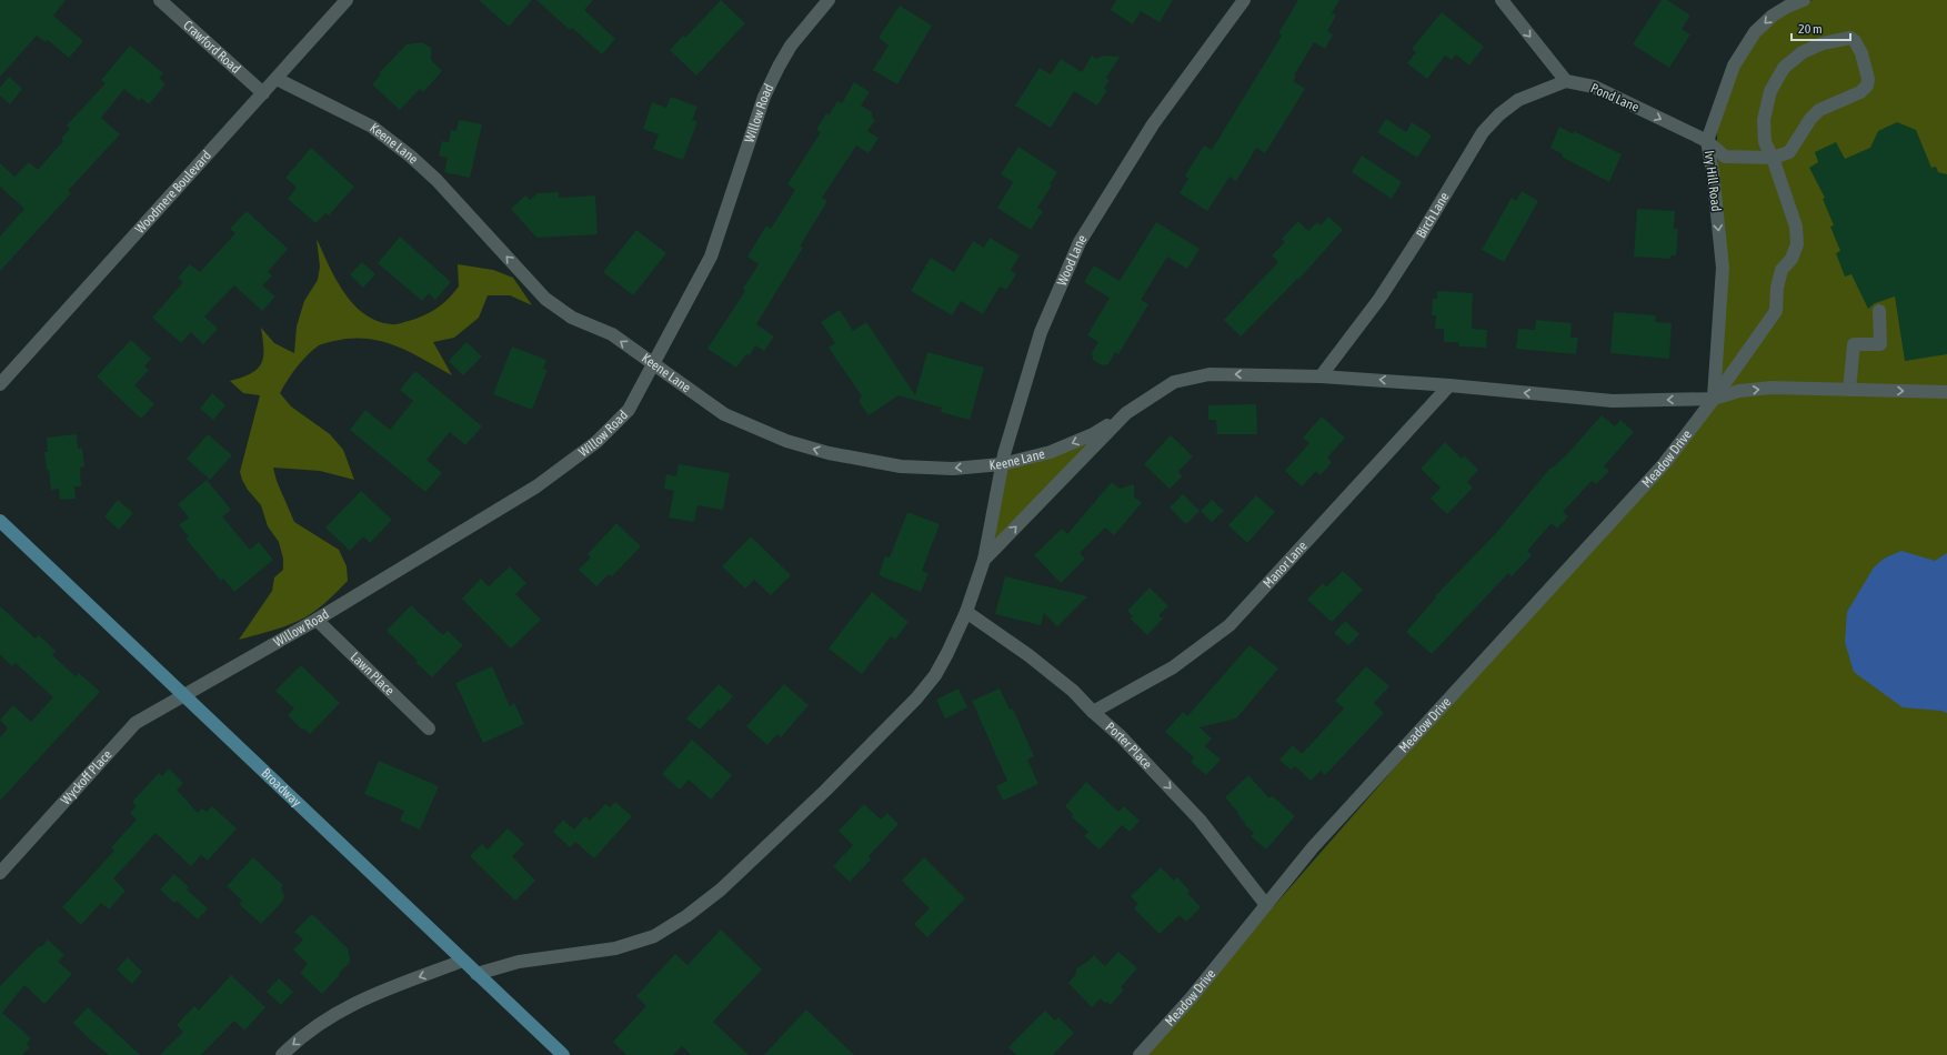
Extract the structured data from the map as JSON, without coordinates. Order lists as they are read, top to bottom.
{
  "streets": {
    "main road": ["Broadway"],
    "street": [
      "Crawford Road",
      "Pond Lane",
      "Willow Road",
      "Keene Lane",
      "Ivy Hill Road",
      "Woodmere Boulevard",
      "Birch Lane",
      "Wood Lane",
      "Meadow Drive",
      "Manor Lane",
      "Lawn Place",
      "Porter Place",
      "Wyckoff Place"
    ]
  },
  "crossings": [
    ["Crawford Road", "Woodmere Boulevard"],
    ["Pond Lane", "Ivy Hill Road"],
    ["Pond Lane", "Birch Lane"],
    ["Pond Lane", "Meadow Drive"],
    ["Willow Road", "Keene Lane"],
    ["Willow Road", "Lawn Place"],
    ["Willow Road", "Wyckoff Place"],
    ["Willow Road", "Broadway"],
    ["Keene Lane", "Woodmere Boulevard"],
    ["Keene Lane", "Wood Lane"],
    ["Ivy Hill Road", "Meadow Drive"],
    ["Wood Lane", "Porter Place"],
    ["Wood Lane", "Broadway"],
    ["Meadow Drive", "Porter Place"],
    ["Manor Lane", "Porter Place"],
    ["Wyckoff Place", "Broadway"]
  ],
  "one_way": [
    "Pond Lane",
    "Keene Lane",
    "Ivy Hill Road",
    "Porter Place"
  ],
  "scale_bar": "20 m"
}
